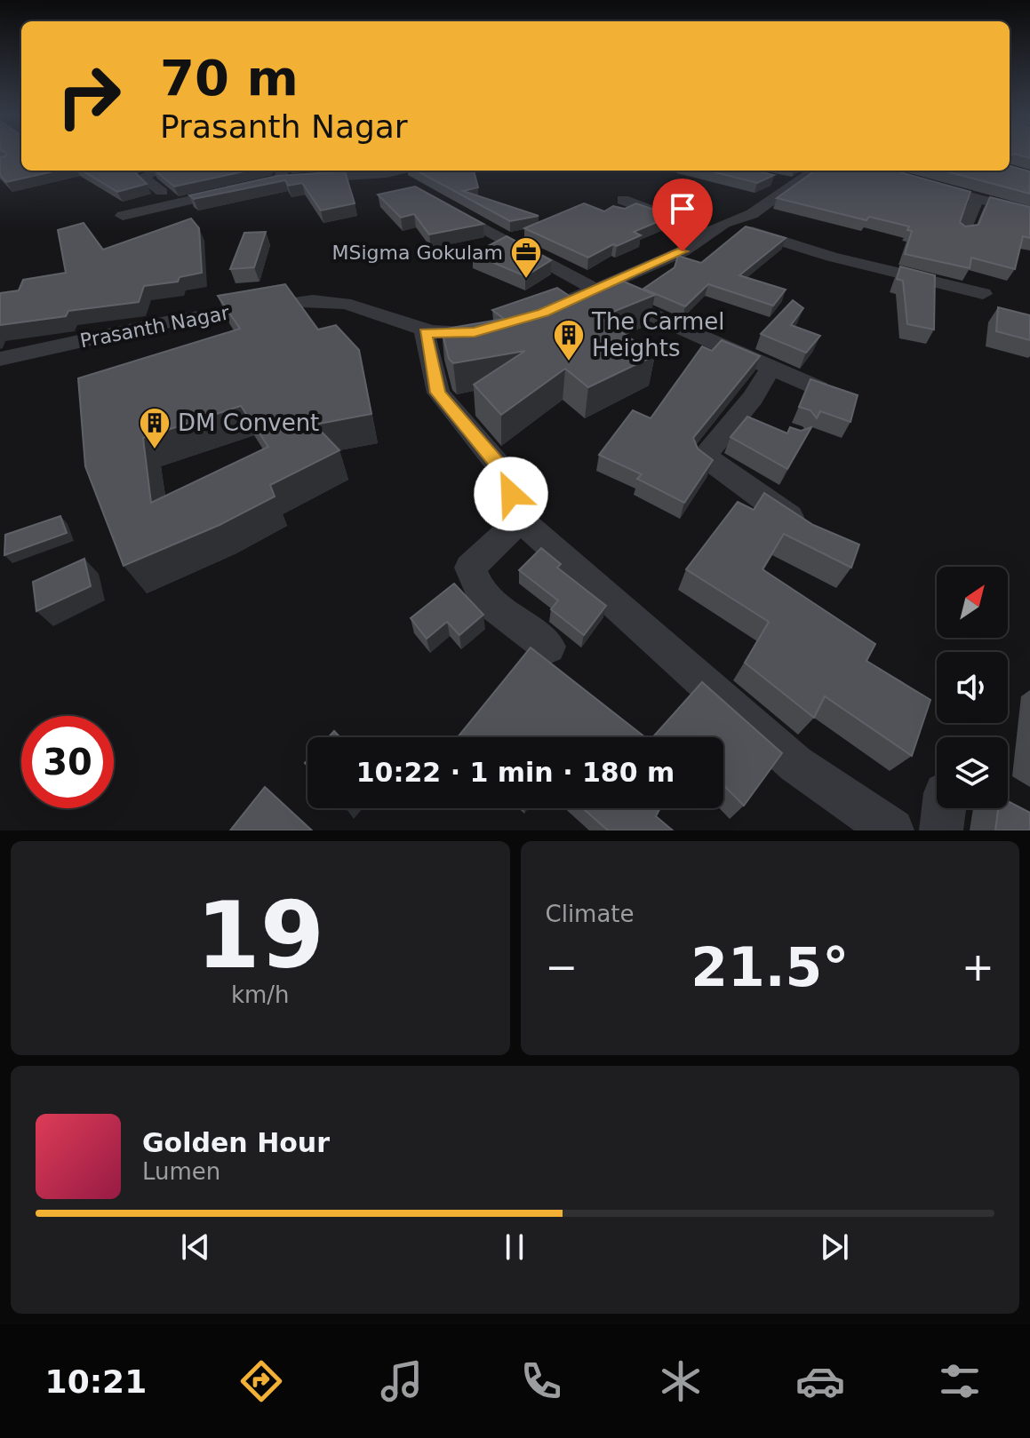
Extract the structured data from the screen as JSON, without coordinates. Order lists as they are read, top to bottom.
{
  "streets": {
    "street": ["Prasanth Nagar"]
  },
  "places": {
    "office": ["MSigma Gokulam"],
    "building": ["The Carmel Heights", "DM Convent"]
  },
  "north": "top right",
  "page": {
    "turn": ["70 m", "Prasanth Nagar"],
    "limit": "30",
    "trip": "10:22 · 1 min · 180 m",
    "tile": [
      ["19", "km/h"],
      "Climate"
    ],
    "heat": ["−", "21.5°", "+"],
    "song": ["Golden Hour", "Lumen"],
    "tabs": "10:21"
  }
}
